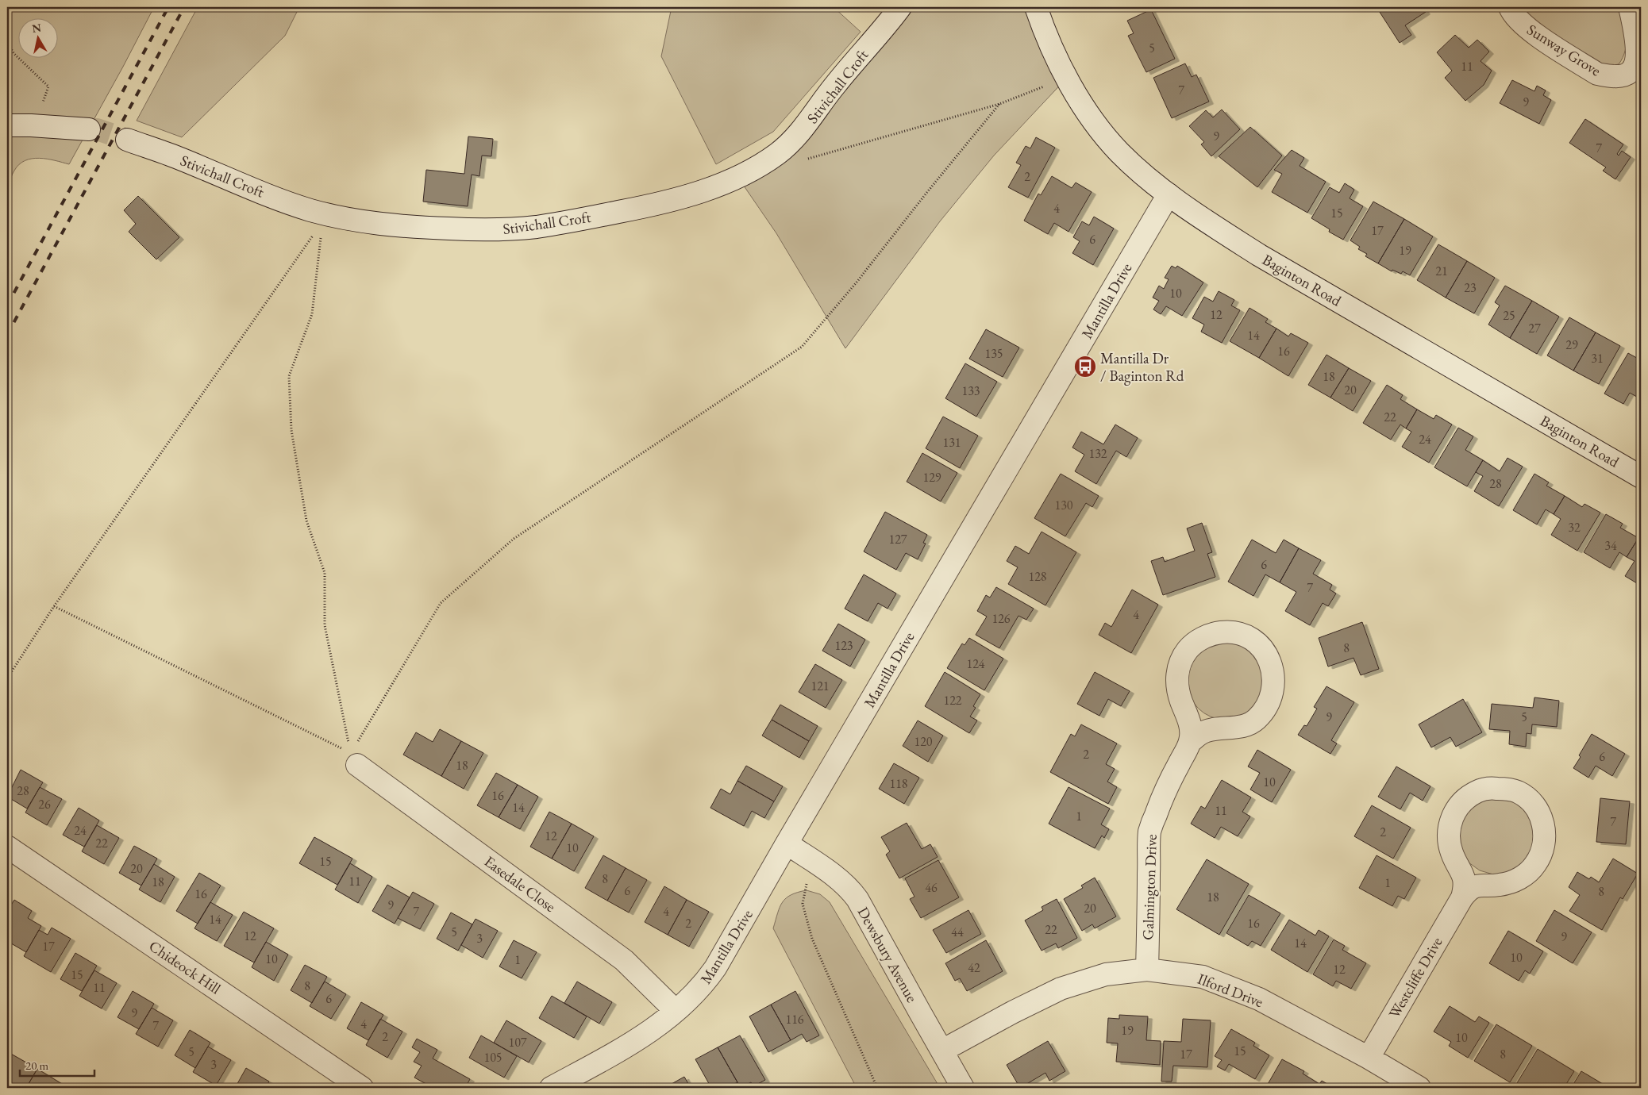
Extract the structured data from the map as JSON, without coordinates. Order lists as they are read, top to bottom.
{
  "streets": {
    "street": [
      "Sunway Grove",
      "Stivichall Croft",
      "Baginton Road",
      "Mantilla Drive",
      "Easedale Close",
      "Galmington Drive",
      "Dewsbury Avenue",
      "Chideock Hill",
      "Westcliffe Drive",
      "Ilford Drive"
    ]
  },
  "crossings": [
    ["Baginton Road", "Mantilla Drive"],
    ["Mantilla Drive", "Easedale Close"],
    ["Mantilla Drive", "Dewsbury Avenue"],
    ["Galmington Drive", "Ilford Drive"],
    ["Dewsbury Avenue", "Ilford Drive"],
    ["Westcliffe Drive", "Ilford Drive"]
  ],
  "places": {
    "bus stop": ["Mantilla Dr / Baginton Rd"]
  },
  "house_numbers": [
    "5",
    "11",
    "7",
    "9",
    "9",
    "7",
    "2",
    "4",
    "15",
    "17",
    "6",
    "19",
    "21",
    "23",
    "10",
    "12",
    "25",
    "27",
    "14",
    "29",
    "16",
    "135",
    "31",
    "18",
    "20",
    "133",
    "22",
    "24",
    "131",
    "132",
    "129",
    "28",
    "130",
    "32",
    "127",
    "34",
    "6",
    "128",
    "7",
    "4",
    "126",
    "123",
    "8",
    "124",
    "121",
    "122",
    "9",
    "5",
    "120",
    "2",
    "6",
    "18",
    "10",
    "118",
    "28",
    "16",
    "26",
    "14",
    "11",
    "1",
    "7",
    "24",
    "2",
    "12",
    "22",
    "10",
    "15",
    "20",
    "8",
    "11",
    "18",
    "1",
    "46",
    "6",
    "8",
    "16",
    "18",
    "9",
    "20",
    "7",
    "4",
    "14",
    "2",
    "16",
    "22",
    "5",
    "44",
    "12",
    "9",
    "3",
    "14",
    "17",
    "10",
    "10",
    "1",
    "42",
    "12",
    "15",
    "8",
    "11",
    "6",
    "9",
    "116",
    "4",
    "7",
    "19",
    "2",
    "10",
    "107",
    "15",
    "5",
    "17",
    "8",
    "105",
    "3"
  ],
  "scale_bar": "20 m",
  "north": "top"
}
